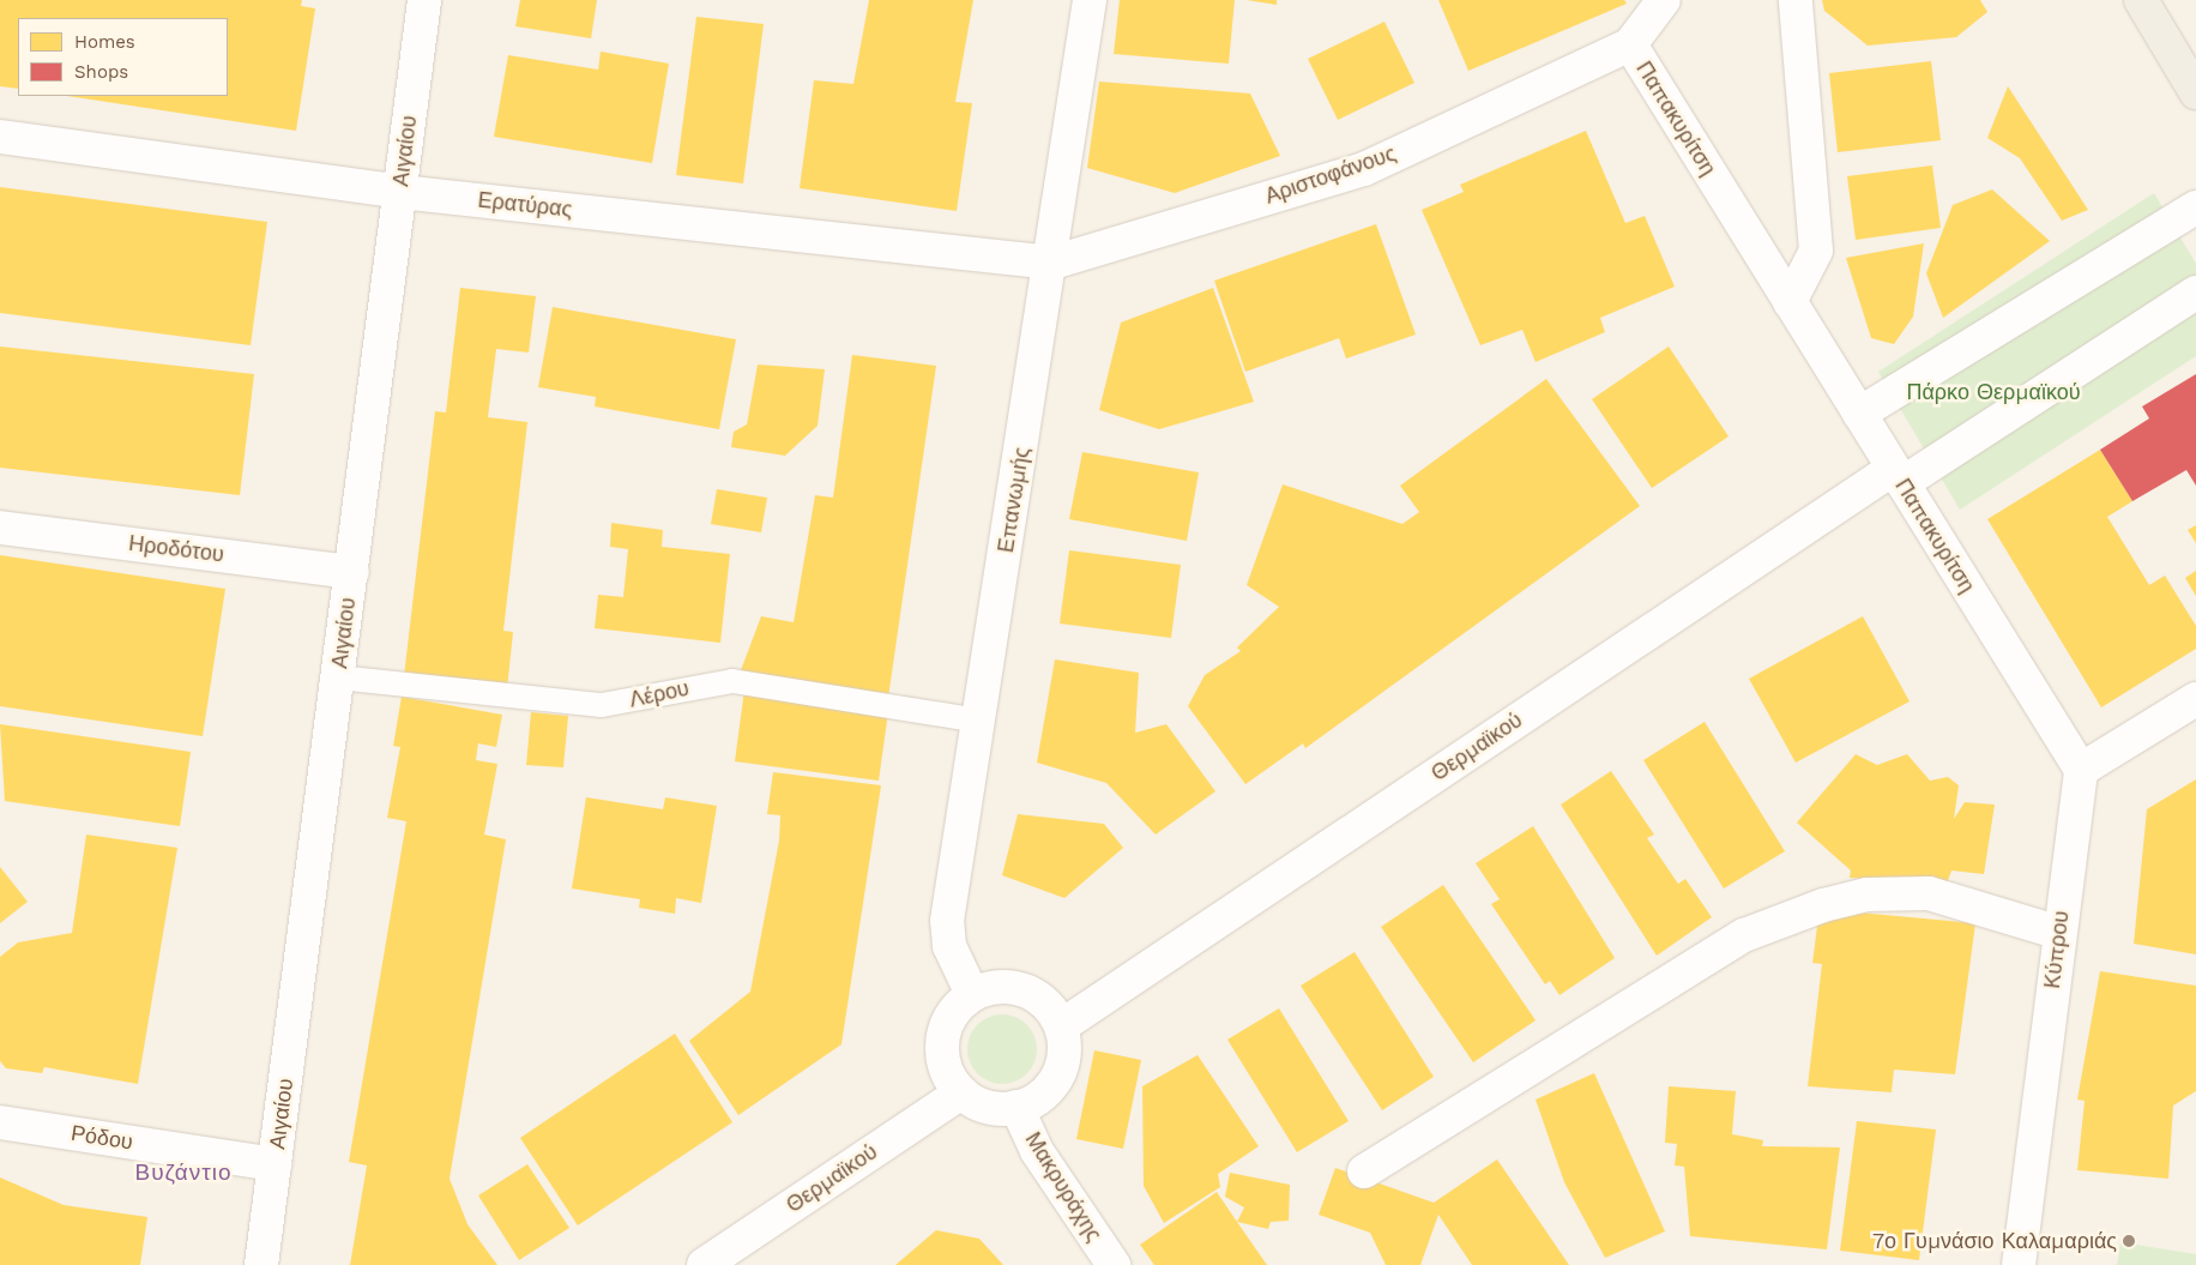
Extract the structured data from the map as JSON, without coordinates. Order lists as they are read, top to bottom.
{
  "streets": {
    "street": [
      "Παπακυρίτση",
      "Αιγαίου",
      "Αριστοφάνους",
      "Ερατύρας",
      "Επανωμής",
      "Ηροδότου",
      "Θερμαϊκού",
      "Κύπρου",
      "Ρόδου",
      "Μακρυράχης"
    ],
    "lane": ["Λέρου"]
  },
  "crossings": [
    ["Παπακυρίτση", "Αριστοφάνους"],
    ["Παπακυρίτση", "Θερμαϊκού"],
    ["Παπακυρίτση", "Κύπρου"],
    ["Αιγαίου", "Ερατύρας"],
    ["Αιγαίου", "Ηροδότου"],
    ["Αιγαίου", "Λέρου"],
    ["Αιγαίου", "Ρόδου"],
    ["Αριστοφάνους", "Ερατύρας"],
    ["Αριστοφάνους", "Επανωμής"],
    ["Ερατύρας", "Επανωμής"],
    ["Επανωμής", "Λέρου"],
    ["Επανωμής", "Θερμαϊκού"],
    ["Επανωμής", "Μακρυράχης"],
    ["Θερμαϊκού", "Μακρυράχης"]
  ],
  "districts": ["Βυζάντιο"],
  "parks": ["Πάρκο Θερμαϊκού"],
  "places": ["7ο Γυμνάσιο Καλαμαριάς"],
  "legend": ["Homes", "Shops"]
}
